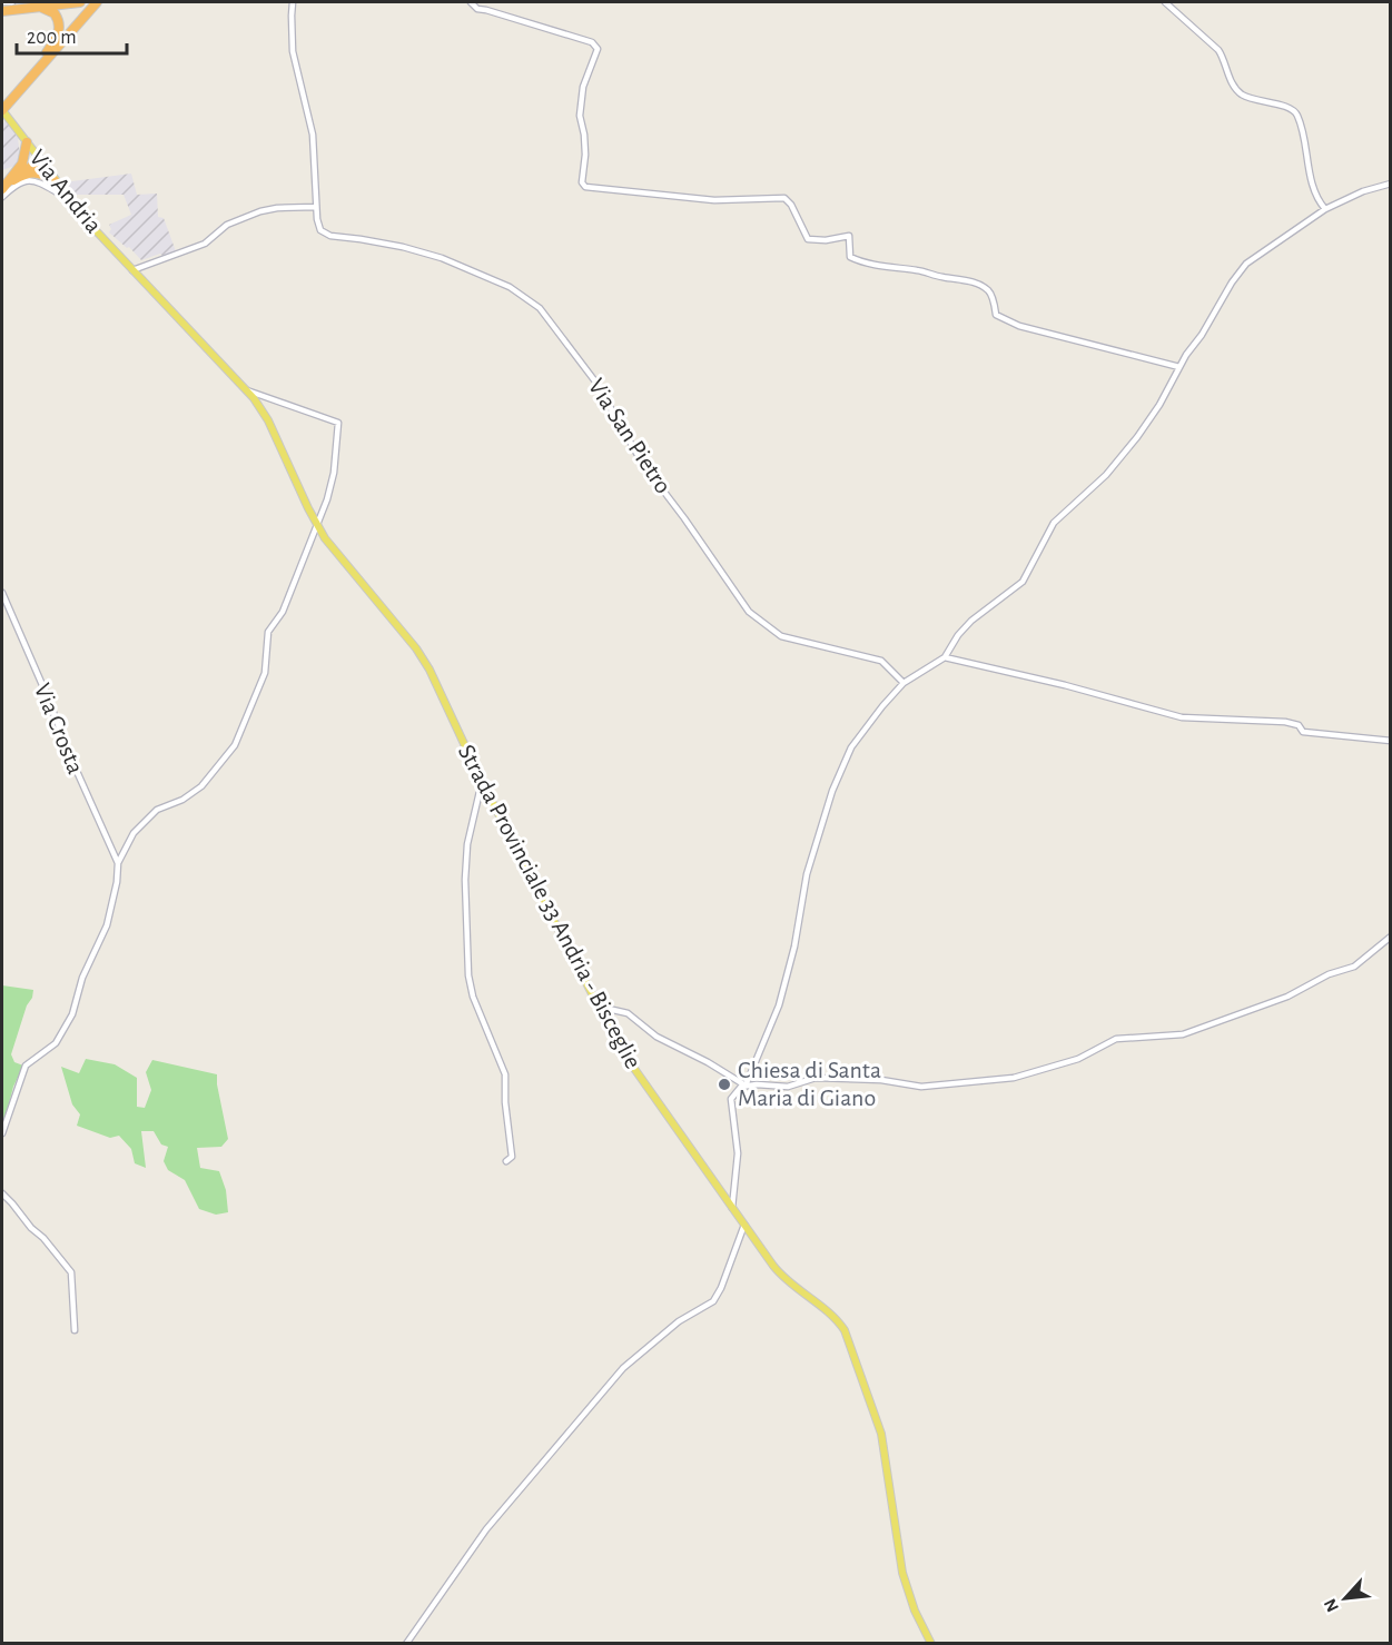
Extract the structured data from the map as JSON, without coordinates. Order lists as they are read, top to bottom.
{
  "streets": {
    "main road": ["Via Andria", "Strada Provinciale 33 Andria - Bisceglie"],
    "street": ["Via San Pietro", "Via Crosta"]
  },
  "crossings": [
    ["Via Andria", "Strada Provinciale 33 Andria - Bisceglie"]
  ],
  "places": ["Chiesa di Santa Maria di Giano"],
  "scale_bar": "200 m",
  "north": "bottom left"
}
